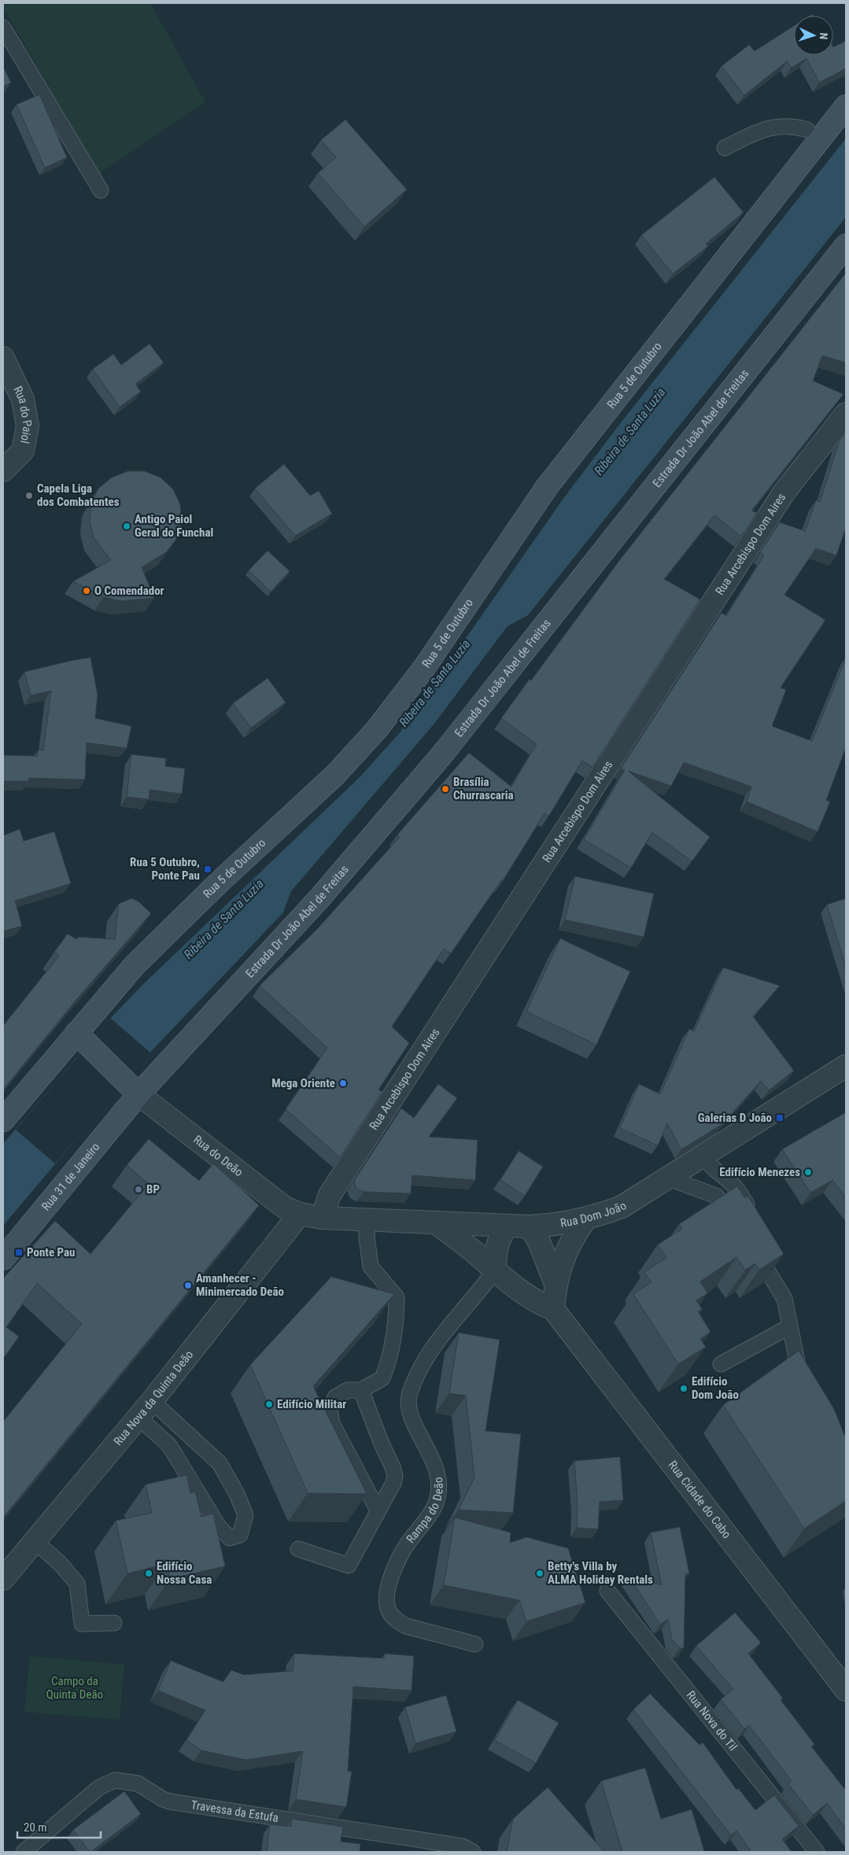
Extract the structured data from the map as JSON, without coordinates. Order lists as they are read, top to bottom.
{
  "streets": {
    "main road": ["Rua 5 de Outubro", "Estrada Dr João Abel de Freitas", "Rua 31 de Janeiro"],
    "street": [
      "Rua do Paiol",
      "Rua Arcebispo Dom Aires",
      "Rua do Deão",
      "Rua Dom João",
      "Rua Nova da Quinta Deão",
      "Rua Cidade do Cabo"
    ],
    "lane": ["Rampa do Deão", "Rua Nova do Til", "Travessa da Estufa"]
  },
  "crossings": [
    ["Estrada Dr João Abel de Freitas", "Rua do Deão"],
    ["Estrada Dr João Abel de Freitas", "Rua 31 de Janeiro"],
    ["Rua Arcebispo Dom Aires", "Rua Dom João"],
    ["Rua do Deão", "Rua 31 de Janeiro"],
    ["Rua do Deão", "Rua Dom João"],
    ["Rua do Deão", "Rua Nova da Quinta Deão"],
    ["Rua Dom João", "Rua Nova da Quinta Deão"],
    ["Rua Dom João", "Rua Cidade do Cabo"],
    ["Rua Cidade do Cabo", "Rampa do Deão"]
  ],
  "water": ["Ribeira de Santa Luzia"],
  "parks": ["Campo da Quinta Deão"],
  "places": {
    "other": [
      "Capela Liga dos Combatentes",
      "Antigo Paiol Geral do Funchal",
      "O Comendador",
      "Brasília Churrascaria",
      "Mega Oriente",
      "Edifício Menezes",
      "BP",
      "Amanhecer - Minimercado Deão",
      "Edifício Dom João",
      "Edifício Militar",
      "Edifício Nossa Casa",
      "Betty's Villa by ALMA Holiday Rentals"
    ],
    "transit": ["Rua 5 Outubro, Ponte Pau", "Galerias D João", "Ponte Pau"]
  },
  "scale_bar": "20 m",
  "north": "right"
}
